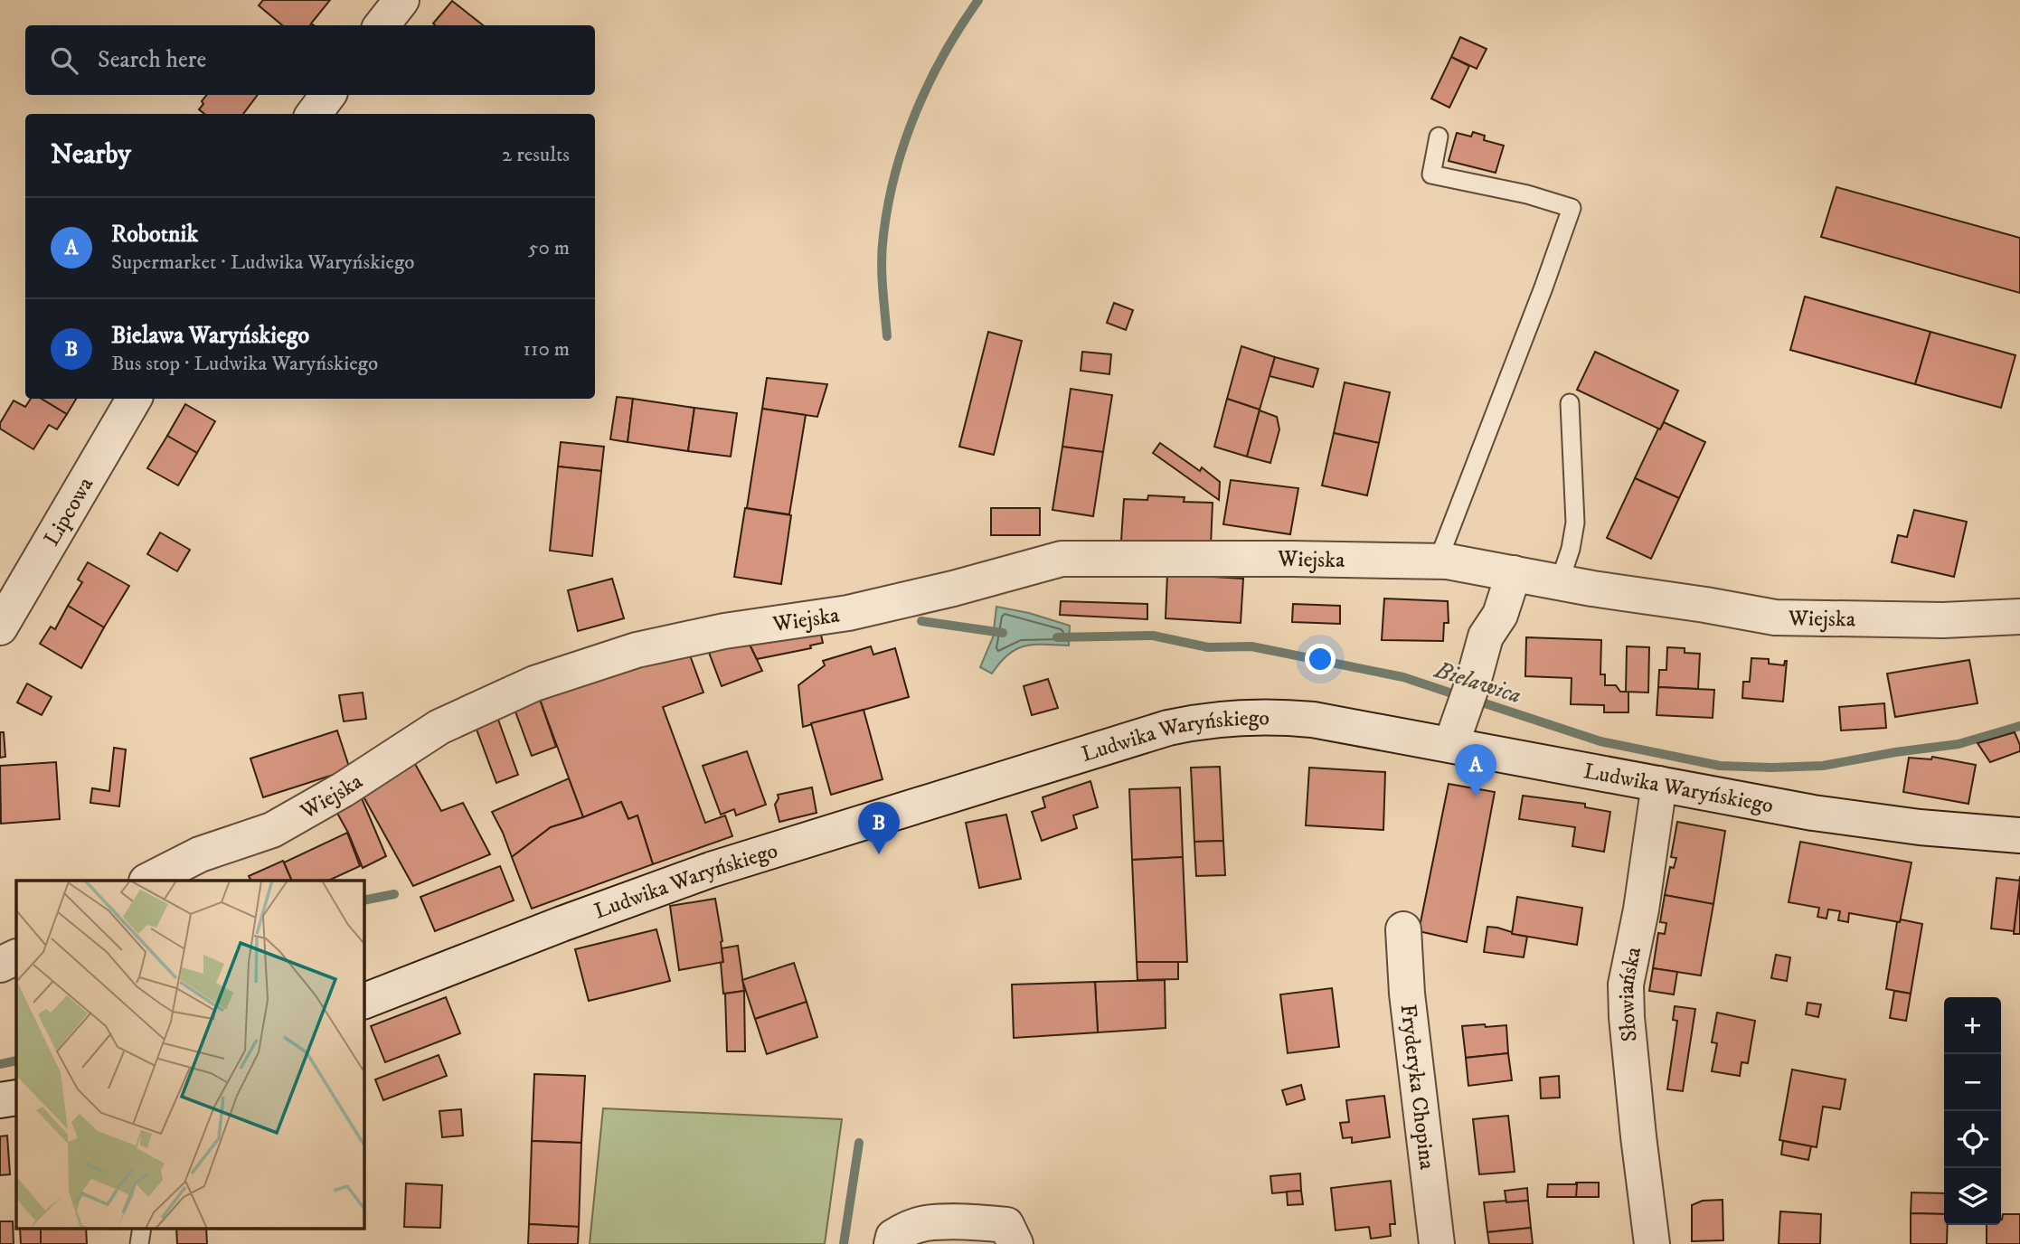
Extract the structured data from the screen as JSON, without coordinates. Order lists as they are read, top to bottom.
{
  "streets": {
    "street": [
      "Lipcowa",
      "Wiejska",
      "Ludwika Waryńskiego",
      "Słowiańska",
      "Fryderyka Chopina"
    ]
  },
  "crossings": [
    ["Ludwika Waryńskiego", "Słowiańska"]
  ],
  "water": ["Bielawica"],
  "page": {
    "search": "Search here",
    "heading": ["Nearby", "2 results"],
    "list": [
      {
        "mark": "A",
        "name": "Robotnik",
        "note": "Supermarket · Ludwika Waryńskiego",
        "value": "50 m"
      },
      {
        "mark": "B",
        "name": "Bielawa Waryńskiego",
        "note": "Bus stop · Ludwika Waryńskiego",
        "value": "110 m"
      }
    ],
    "pins": ["A", "B"],
    "map_buttons": ["+", "−"]
  }
}
